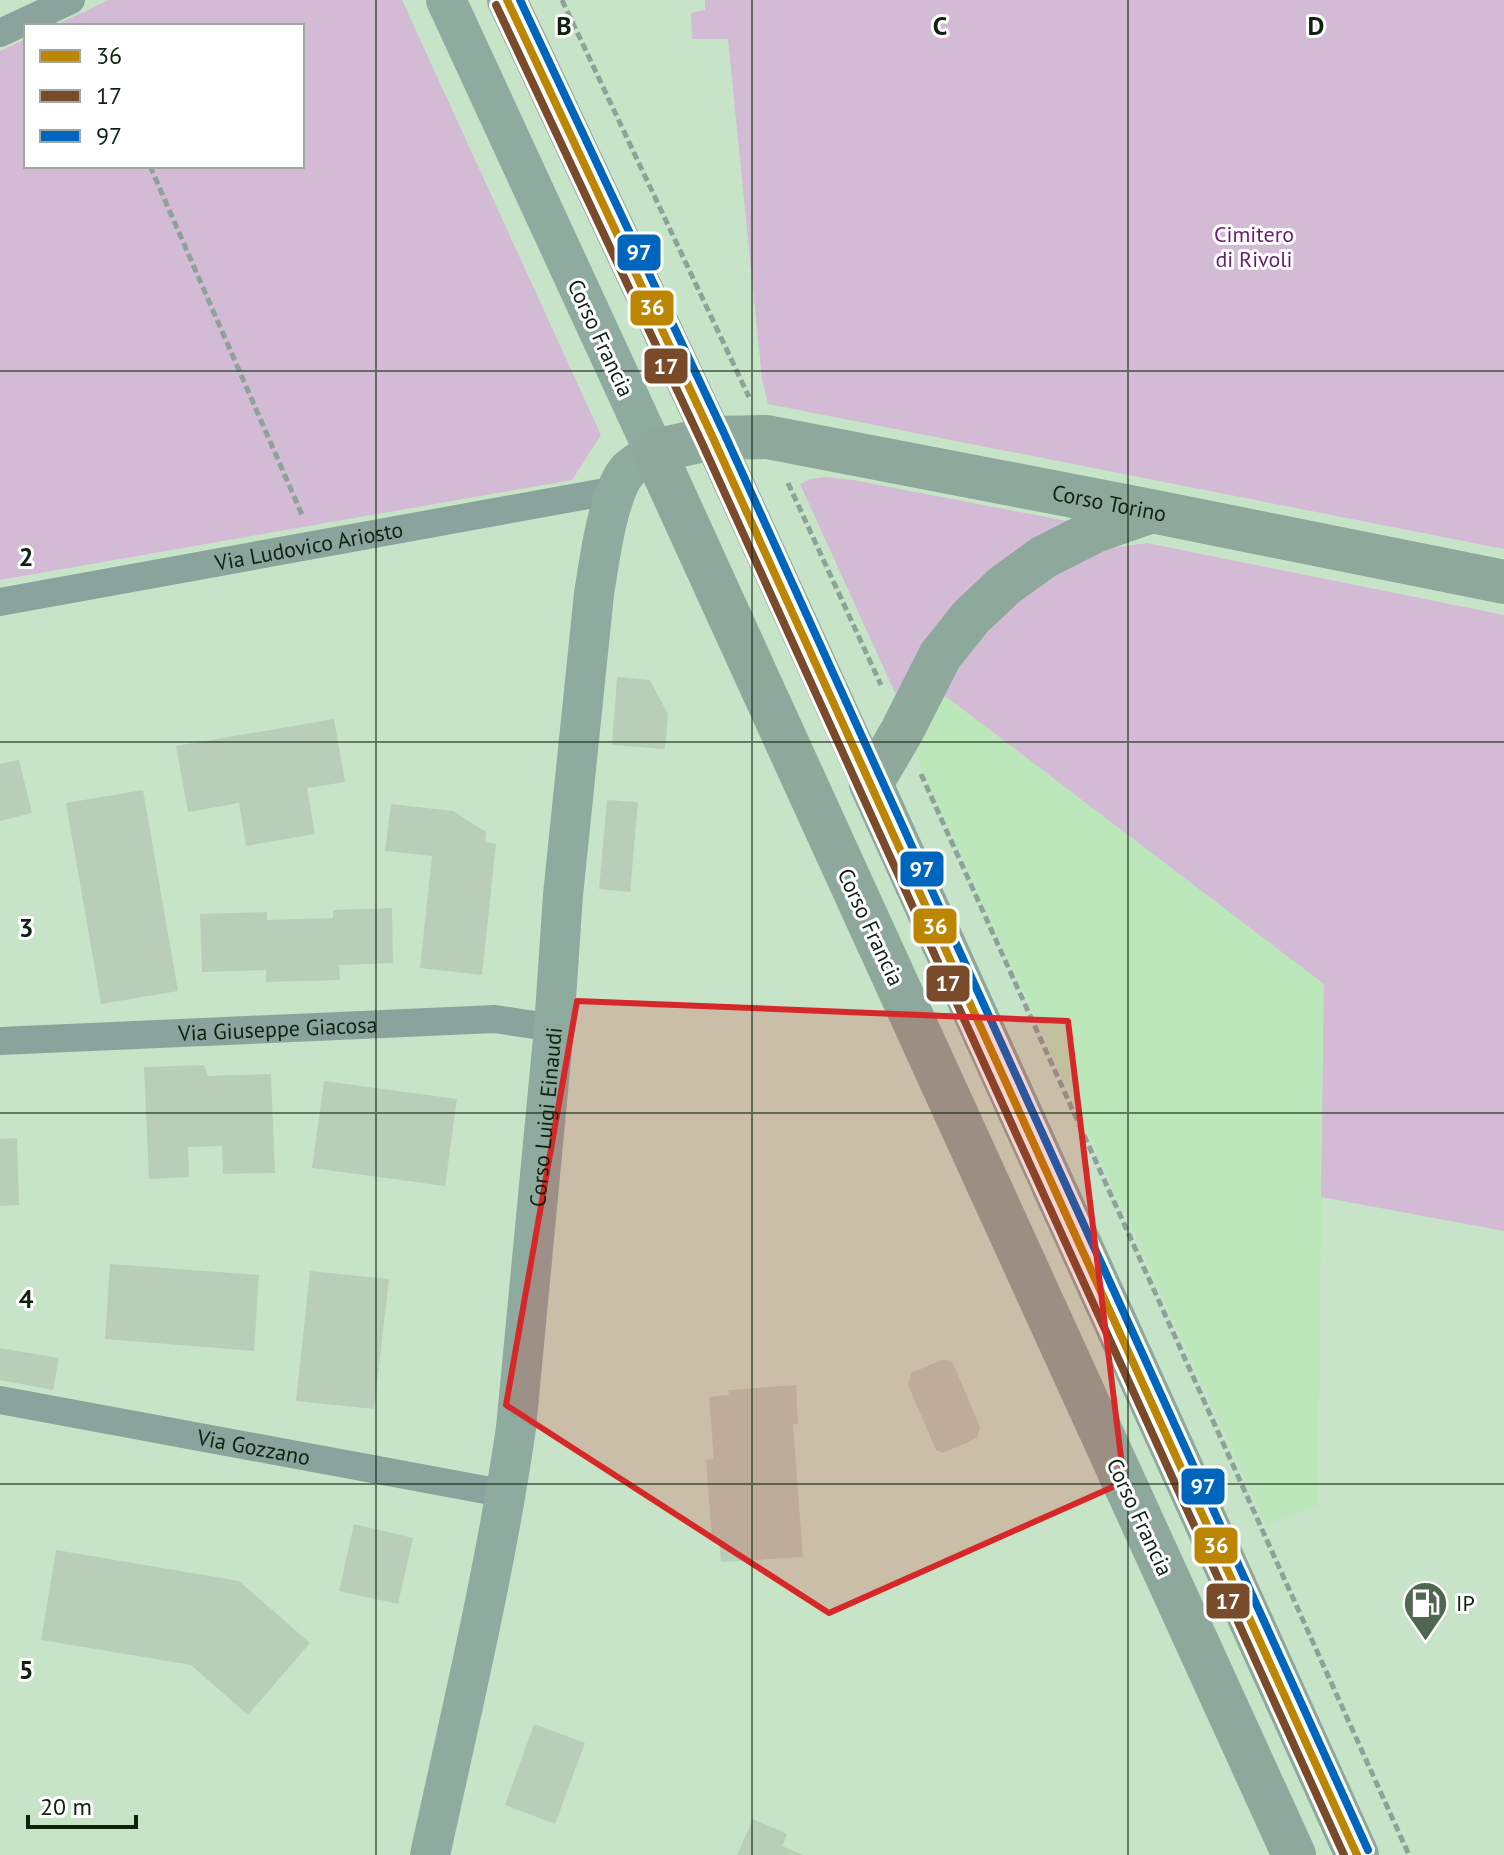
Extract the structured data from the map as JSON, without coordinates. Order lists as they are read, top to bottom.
{
  "streets": {
    "main road": ["Corso Francia", "Corso Torino", "Corso Luigi Einaudi"],
    "street": ["Via Ludovico Ariosto", "Via Giuseppe Giacosa", "Via Gozzano"]
  },
  "crossings": [
    ["Corso Francia", "Corso Luigi Einaudi"],
    ["Corso Torino", "Corso Luigi Einaudi"],
    ["Via Ludovico Ariosto", "Corso Luigi Einaudi"],
    ["Via Giuseppe Giacosa", "Corso Luigi Einaudi"],
    ["Corso Luigi Einaudi", "Via Gozzano"]
  ],
  "parks": ["Cimitero di Rivoli"],
  "places": {
    "fuel station": ["IP"]
  },
  "lines": ["transit line 36", "transit line 97", "transit line 17"],
  "legend": ["36", "17", "97"],
  "scale_bar": "20 m",
  "grid": {
    "columns": ["B", "C", "D"],
    "rows": [
      "2",
      "3",
      "4",
      "5"
    ]
  }
}
